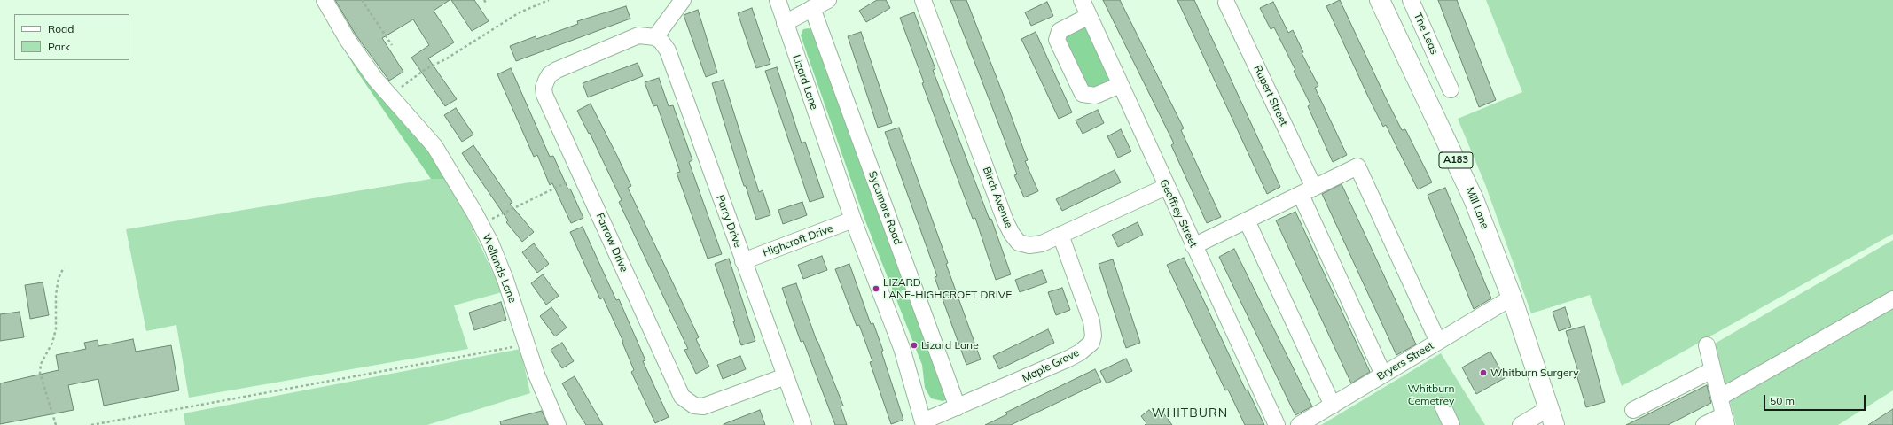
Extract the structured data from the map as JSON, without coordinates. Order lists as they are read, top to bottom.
{
  "streets": {
    "main road": ["A183", "Mill Lane"],
    "street": [
      "The Leas",
      "Lizard Lane",
      "Rupert Street",
      "Birch Avenue",
      "Sycamore Road",
      "Geoffrey Street",
      "Parry Drive",
      "Highcroft Drive",
      "Farrow Drive",
      "Wellands Lane",
      "Bryers Street",
      "Maple Grove"
    ]
  },
  "crossings": [
    ["Lizard Lane", "Highcroft Drive"],
    ["Lizard Lane", "Maple Grove"],
    ["Rupert Street", "Bryers Street"],
    ["Birch Avenue", "Geoffrey Street"],
    ["Birch Avenue", "Maple Grove"],
    ["Sycamore Road", "Maple Grove"],
    ["Mill Lane", "Bryers Street"],
    ["Parry Drive", "Highcroft Drive"],
    ["Parry Drive", "Farrow Drive"]
  ],
  "districts": ["WHITBURN"],
  "parks": ["Whitburn Cemetrey"],
  "places": ["LIZARD LANE-HIGHCROFT DRIVE", "Lizard Lane", "Whitburn Surgery"],
  "legend": ["Road", "Park"],
  "scale_bar": "50 m"
}
